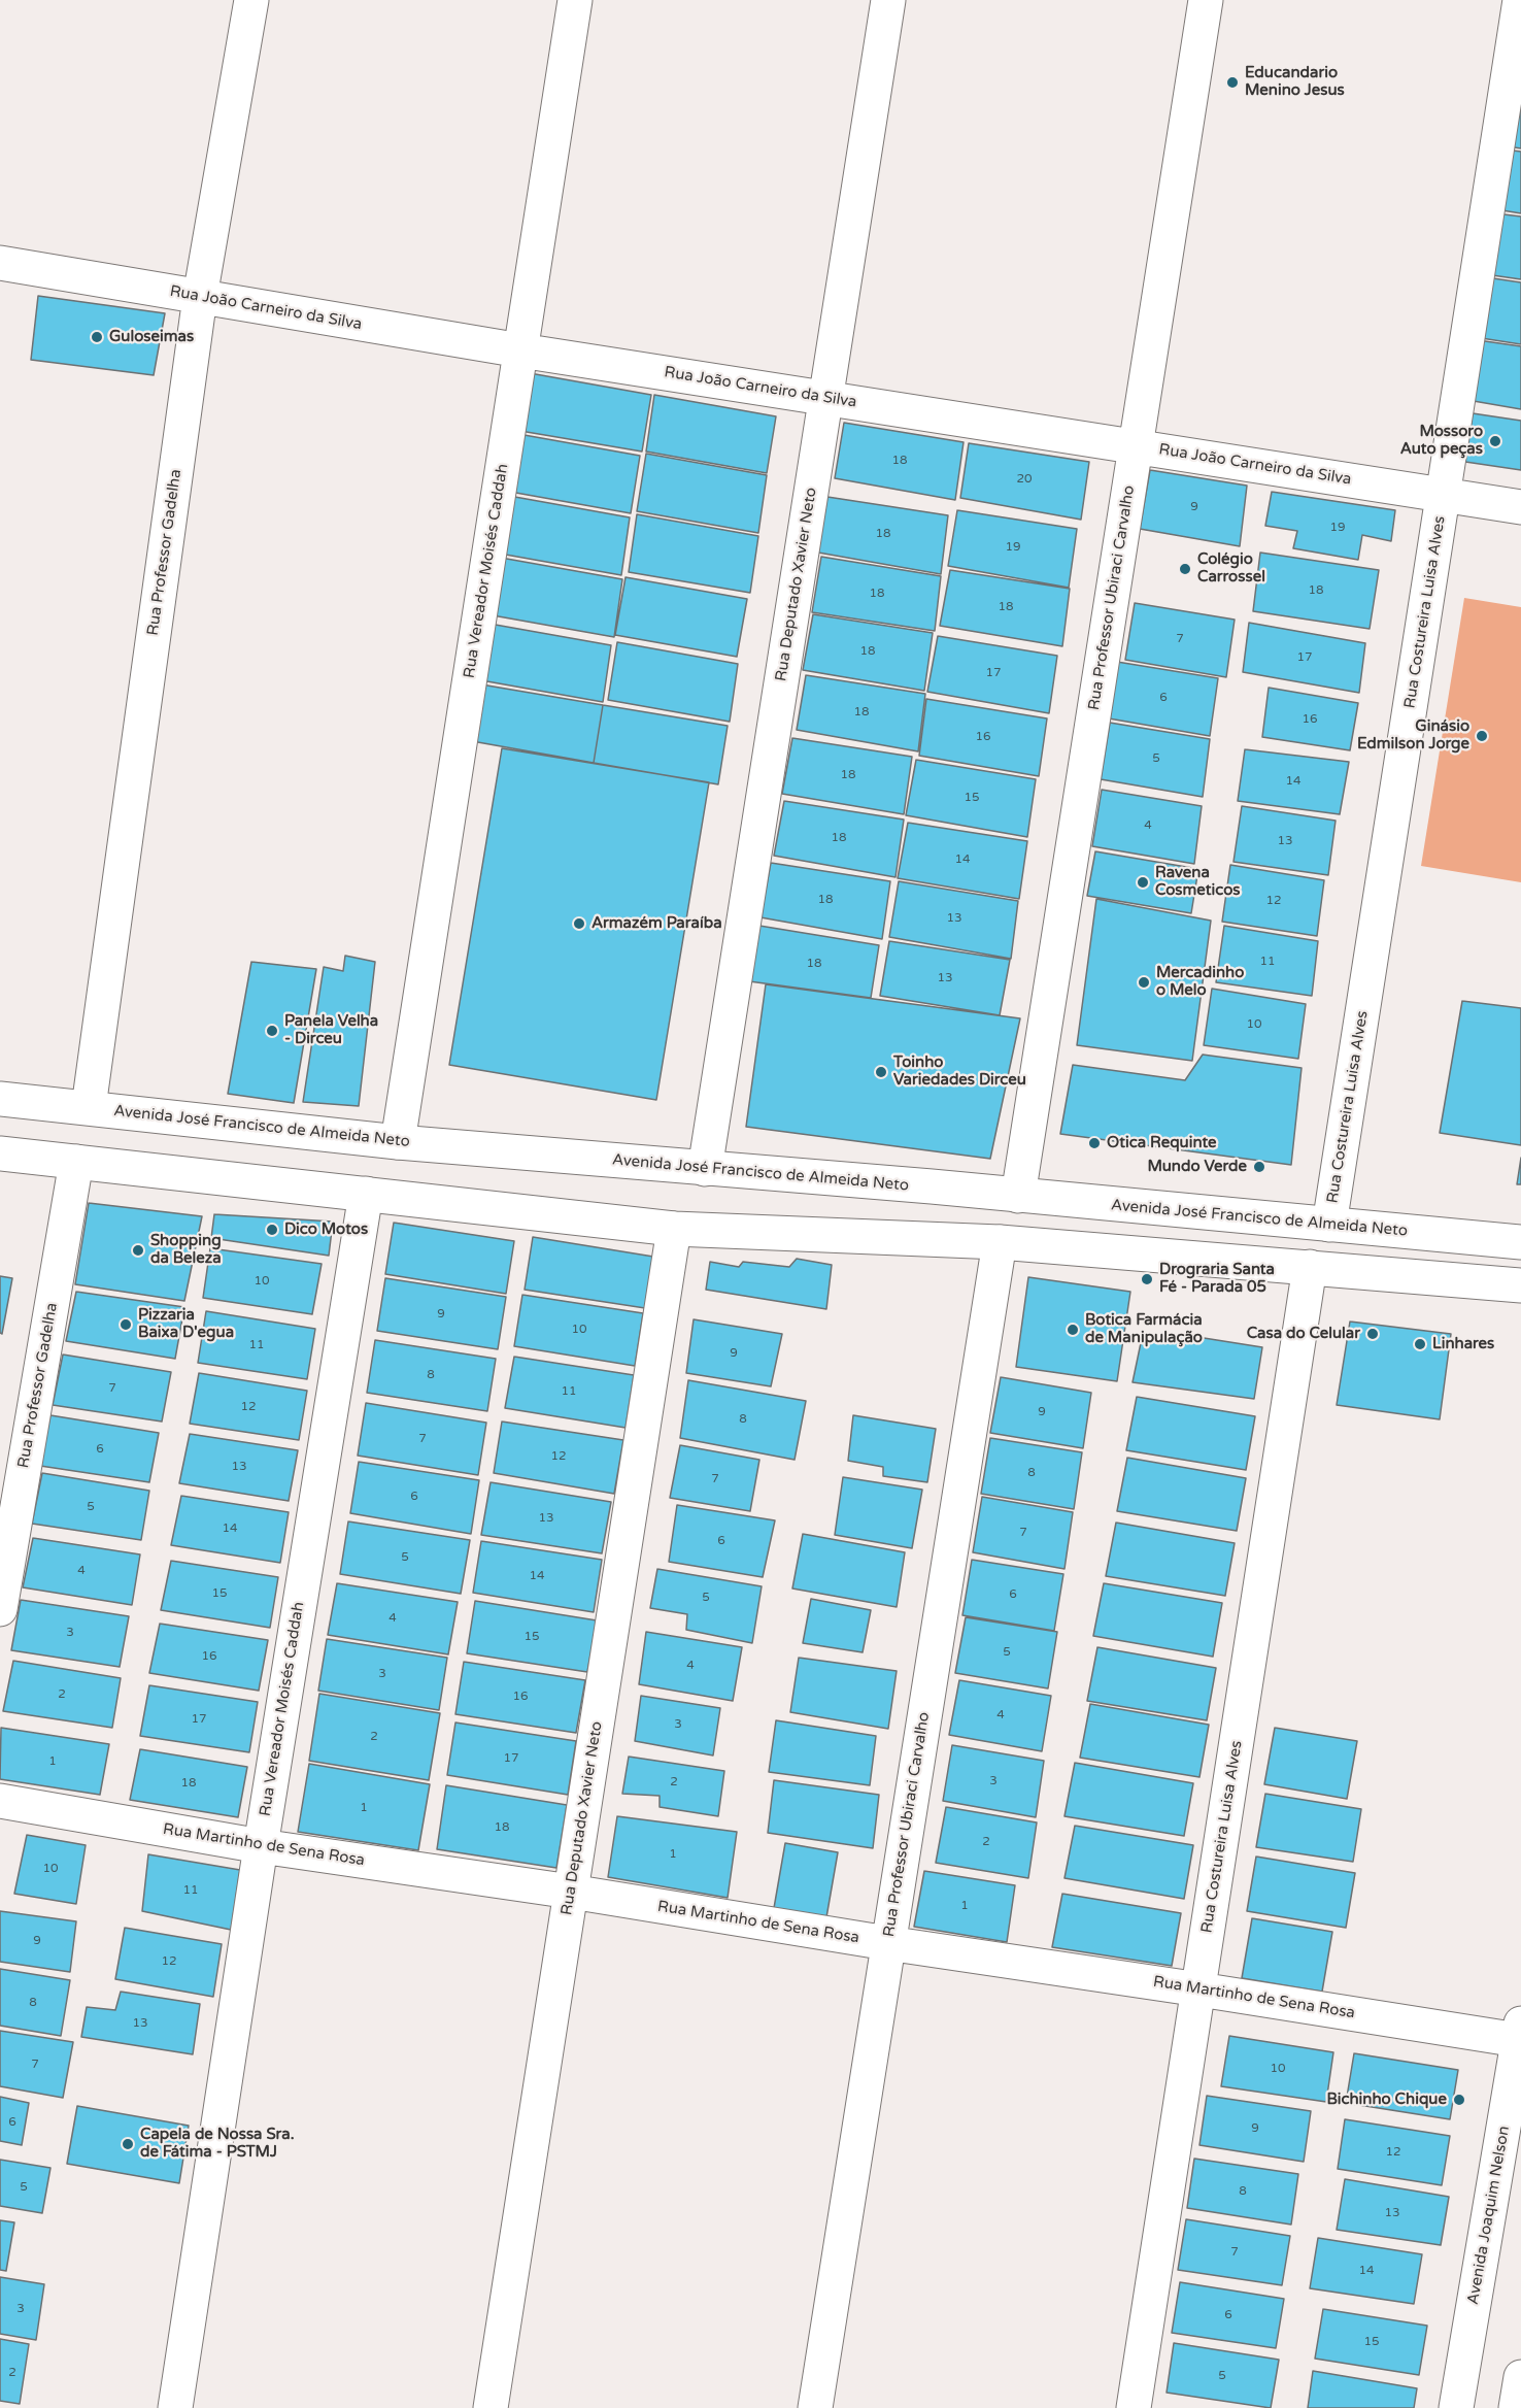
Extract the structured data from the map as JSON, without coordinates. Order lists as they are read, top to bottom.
{
  "streets": {
    "street": [
      "Rua João Carneiro da Silva",
      "Rua Professor Gadelha",
      "Rua Vereador Moisés Caddah",
      "Rua Deputado Xavier Neto",
      "Rua Professor Ubiraci Carvalho",
      "Rua Costureira Luisa Alves",
      "Avenida José Francisco de Almeida Neto",
      "Rua Martinho de Sena Rosa",
      "Avenida Joaquim Nelson"
    ]
  },
  "crossings": [
    ["Rua João Carneiro da Silva", "Rua Professor Gadelha"],
    ["Rua João Carneiro da Silva", "Rua Vereador Moisés Caddah"],
    ["Rua João Carneiro da Silva", "Rua Deputado Xavier Neto"],
    ["Rua João Carneiro da Silva", "Rua Professor Ubiraci Carvalho"],
    ["Rua João Carneiro da Silva", "Rua Costureira Luisa Alves"],
    ["Rua Professor Gadelha", "Avenida José Francisco de Almeida Neto"],
    ["Rua Vereador Moisés Caddah", "Avenida José Francisco de Almeida Neto"],
    ["Rua Vereador Moisés Caddah", "Rua Martinho de Sena Rosa"],
    ["Rua Deputado Xavier Neto", "Avenida José Francisco de Almeida Neto"],
    ["Rua Deputado Xavier Neto", "Rua Martinho de Sena Rosa"],
    ["Rua Professor Ubiraci Carvalho", "Avenida José Francisco de Almeida Neto"],
    ["Rua Professor Ubiraci Carvalho", "Rua Martinho de Sena Rosa"],
    ["Rua Costureira Luisa Alves", "Avenida José Francisco de Almeida Neto"],
    ["Rua Costureira Luisa Alves", "Rua Martinho de Sena Rosa"],
    ["Rua Martinho de Sena Rosa", "Avenida Joaquim Nelson"]
  ],
  "places": [
    "Educandario Menino Jesus",
    "Guloseimas",
    "Mossoro Auto peças",
    "Colégio Carrossel",
    "Ginásio Edmilson Jorge",
    "Ravena Cosmeticos",
    "Armazém Paraíba",
    "Mercadinho o Melo",
    "Panela Velha - Dirceu",
    "Toinho Variedades Dirceu",
    "Otica Requinte",
    "Mundo Verde",
    "Dico Motos",
    "Shopping da Beleza",
    "Drograria Santa Fé - Parada 05",
    "Pizzaria Baixa D'egua",
    "Botica Farmácia de Manipulação",
    "Casa do Celular",
    "Linhares",
    "Bichinho Chique",
    "Capela de Nossa Sra. de Fátima - PSTMJ"
  ],
  "house_numbers": [
    "18",
    "20",
    "9",
    "19",
    "18",
    "19",
    "18",
    "18",
    "18",
    "7",
    "18",
    "17",
    "17",
    "6",
    "18",
    "16",
    "16",
    "5",
    "18",
    "14",
    "15",
    "4",
    "18",
    "13",
    "14",
    "18",
    "12",
    "13",
    "11",
    "18",
    "13",
    "10",
    "10",
    "9",
    "10",
    "11",
    "9",
    "8",
    "7",
    "11",
    "12",
    "9",
    "8",
    "7",
    "6",
    "12",
    "13",
    "8",
    "7",
    "6",
    "5",
    "13",
    "14",
    "7",
    "6",
    "5",
    "4",
    "14",
    "15",
    "6",
    "5",
    "4",
    "3",
    "15",
    "5",
    "16",
    "4",
    "3",
    "2",
    "16",
    "4",
    "17",
    "3",
    "2",
    "17",
    "1",
    "3",
    "2",
    "18",
    "1",
    "18",
    "2",
    "1",
    "10",
    "11",
    "1",
    "9",
    "12",
    "8",
    "13",
    "7",
    "10",
    "6",
    "9",
    "12",
    "5",
    "8",
    "13",
    "7",
    "14",
    "3",
    "6",
    "15",
    "2",
    "5"
  ]
}
